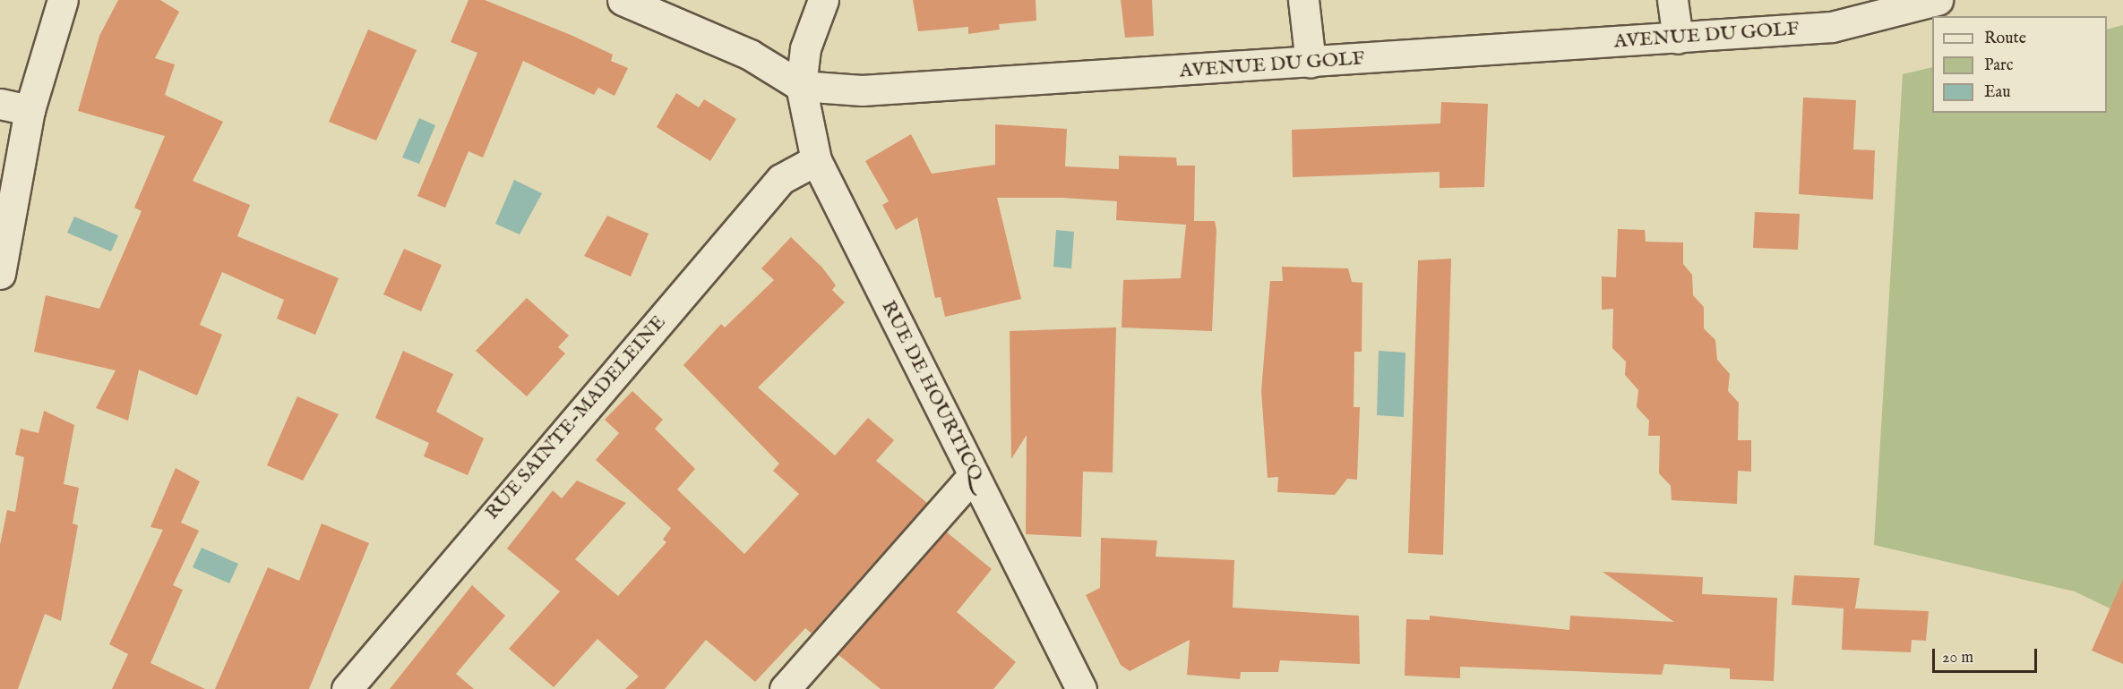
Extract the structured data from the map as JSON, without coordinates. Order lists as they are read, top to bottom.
{
  "streets": {
    "street": ["AVENUE DU GOLF", "RUE DE HOURTICQ", "RUE SAINTE-MADELEINE"]
  },
  "crossings": [
    ["AVENUE DU GOLF", "RUE DE HOURTICQ"],
    ["RUE DE HOURTICQ", "RUE SAINTE-MADELEINE"]
  ],
  "legend": ["Route", "Parc", "Eau"],
  "scale_bar": "20 m"
}
